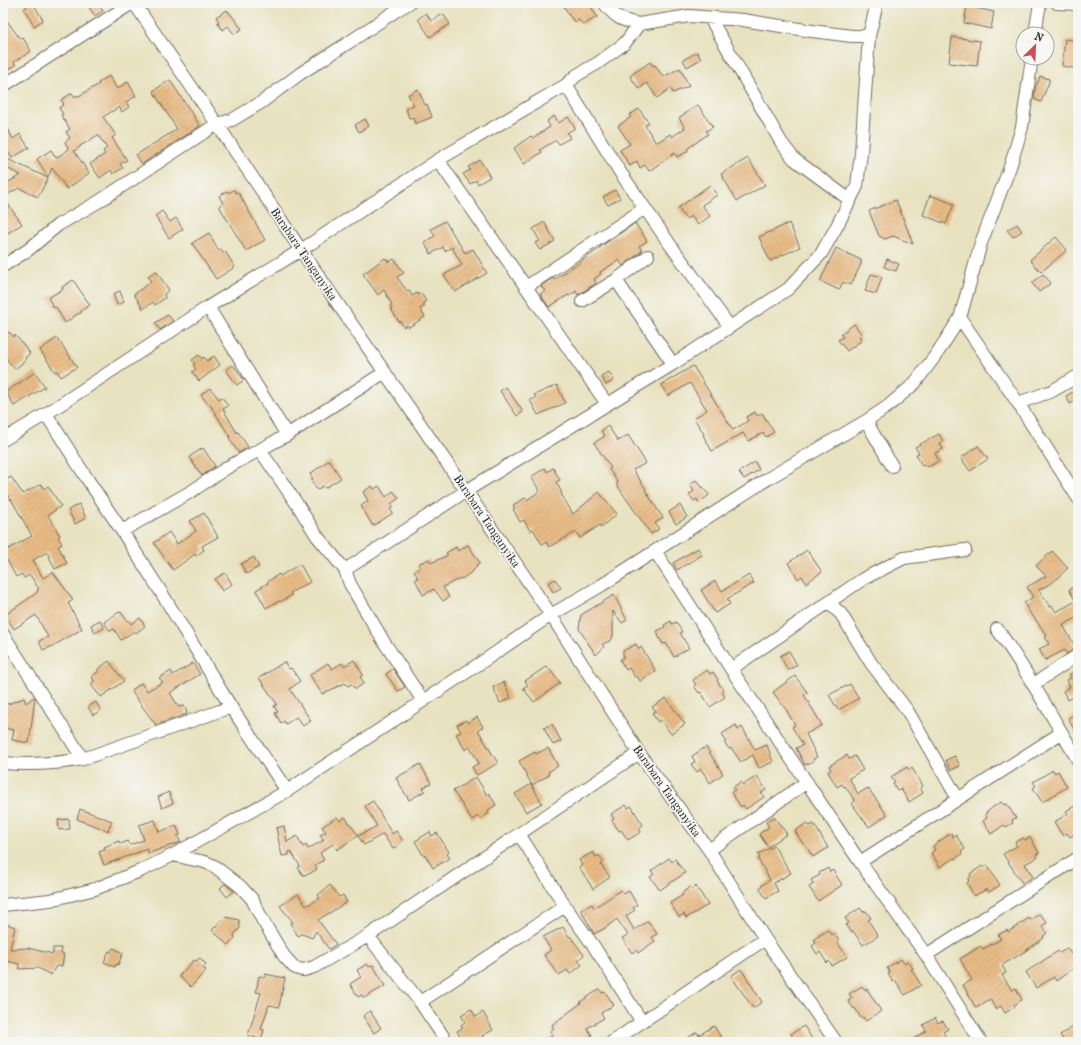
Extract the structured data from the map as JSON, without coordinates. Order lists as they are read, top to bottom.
{
  "streets": {
    "street": ["Barabara Tanganyika"]
  },
  "north": "top right"
}
